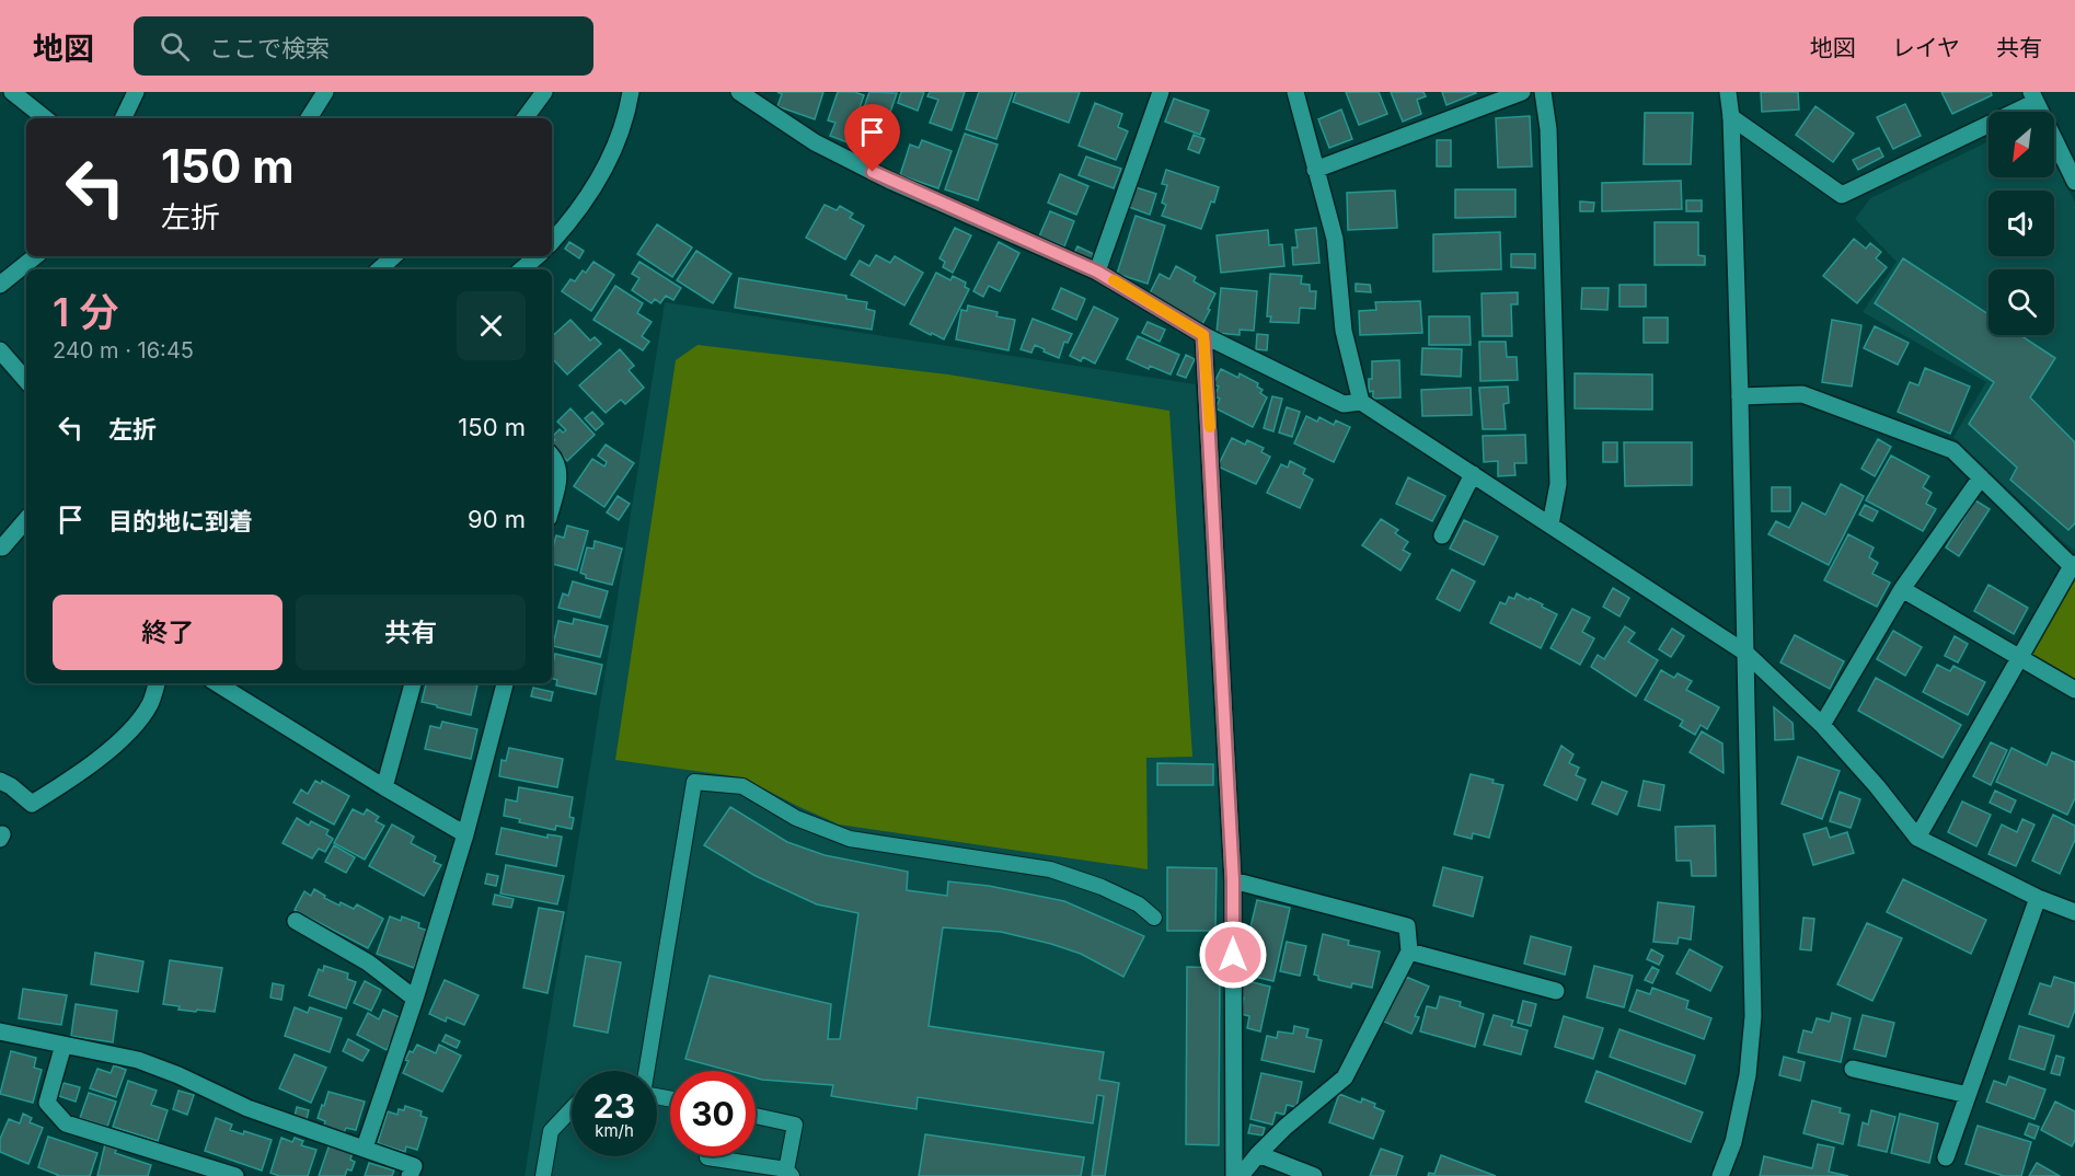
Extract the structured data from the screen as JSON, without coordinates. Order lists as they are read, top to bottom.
{
  "north": "bottom left",
  "page": {
    "header": "地図",
    "search": "ここで検索",
    "nav": ["地図", "レイヤ", "共有"],
    "turn": ["150 m", "左折"],
    "heading": ["1 分", "240 m · 16:45"],
    "list": [
      {
        "name": "左折",
        "value": "150 m"
      },
      {
        "name": "目的地に到着",
        "value": "90 m"
      }
    ],
    "buttons": ["終了", "共有"],
    "speed": "23 km/h",
    "limit": "30"
  }
}
